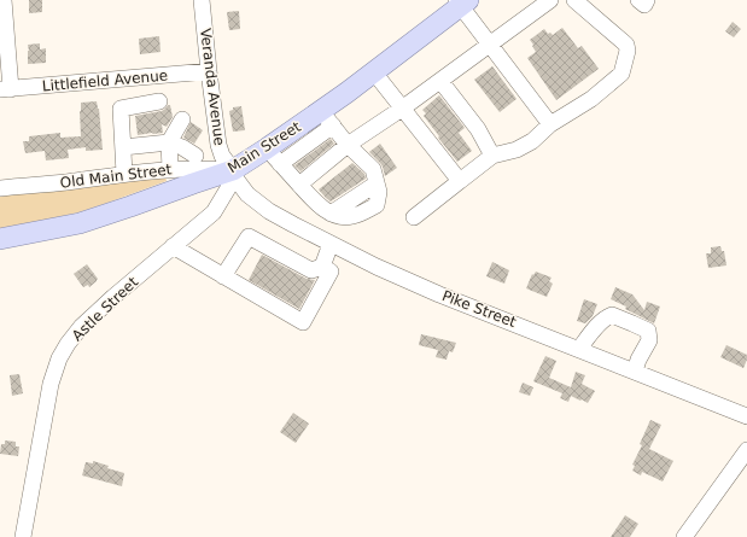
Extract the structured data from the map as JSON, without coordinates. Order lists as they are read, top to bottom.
{
  "streets": {
    "main road": ["Main Street"],
    "street": [
      "Littlefield Avenue",
      "Veranda Avenue",
      "Old Main Street",
      "Astle Street",
      "Pike Street"
    ]
  },
  "crossings": [
    ["Littlefield Avenue", "Veranda Avenue"],
    ["Veranda Avenue", "Main Street"],
    ["Veranda Avenue", "Old Main Street"],
    ["Veranda Avenue", "Astle Street"],
    ["Veranda Avenue", "Pike Street"],
    ["Main Street", "Old Main Street"],
    ["Main Street", "Astle Street"],
    ["Main Street", "Pike Street"],
    ["Old Main Street", "Astle Street"],
    ["Old Main Street", "Pike Street"],
    ["Astle Street", "Pike Street"]
  ]
}
